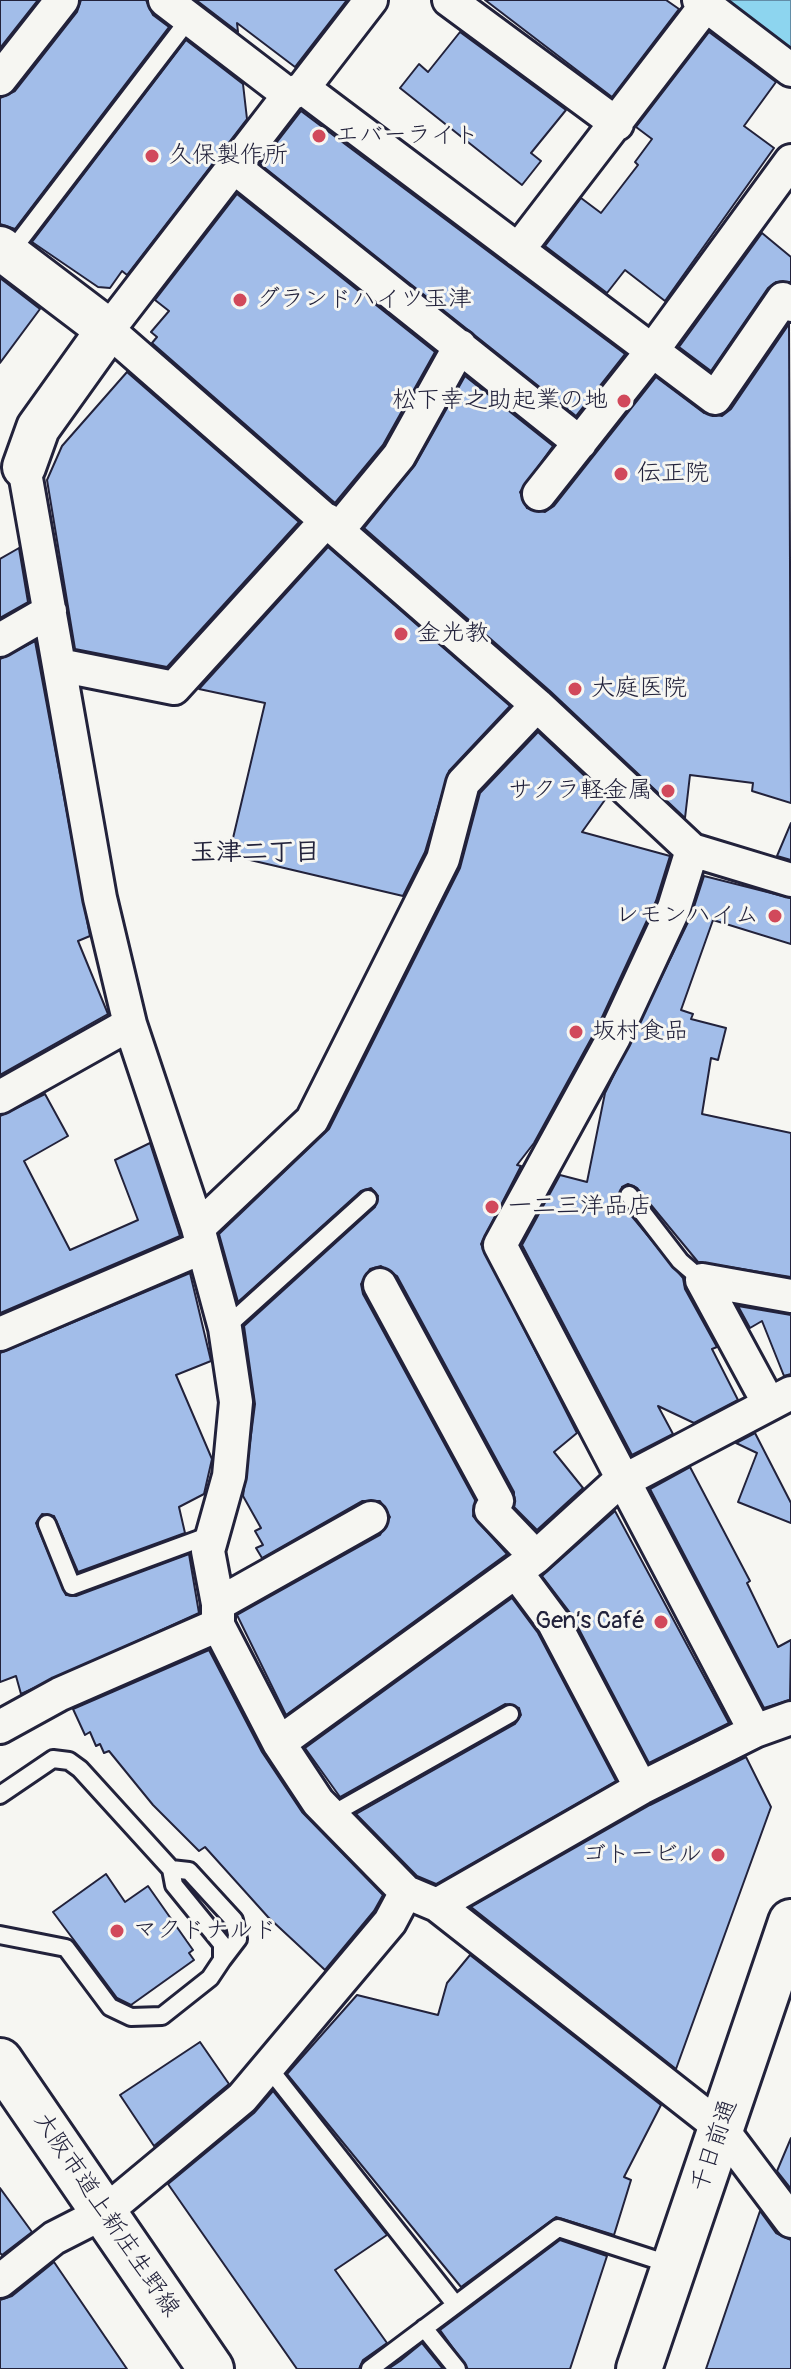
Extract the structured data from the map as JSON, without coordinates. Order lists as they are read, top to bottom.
{
  "streets": {
    "main road": ["千日前通", "大阪市道上新庄生野線"]
  },
  "districts": ["玉津二丁目"],
  "places": [
    "エバーライト",
    "久保製作所",
    "グランドハイツ玉津",
    "松下幸之助起業の地",
    "伝正院",
    "金光教",
    "大庭医院",
    "サクラ軽金属",
    "レモンハイム",
    "坂村食品",
    "一二三洋品店",
    "Gen’s Café",
    "ゴトービル",
    "マクドナルド"
  ]
}
